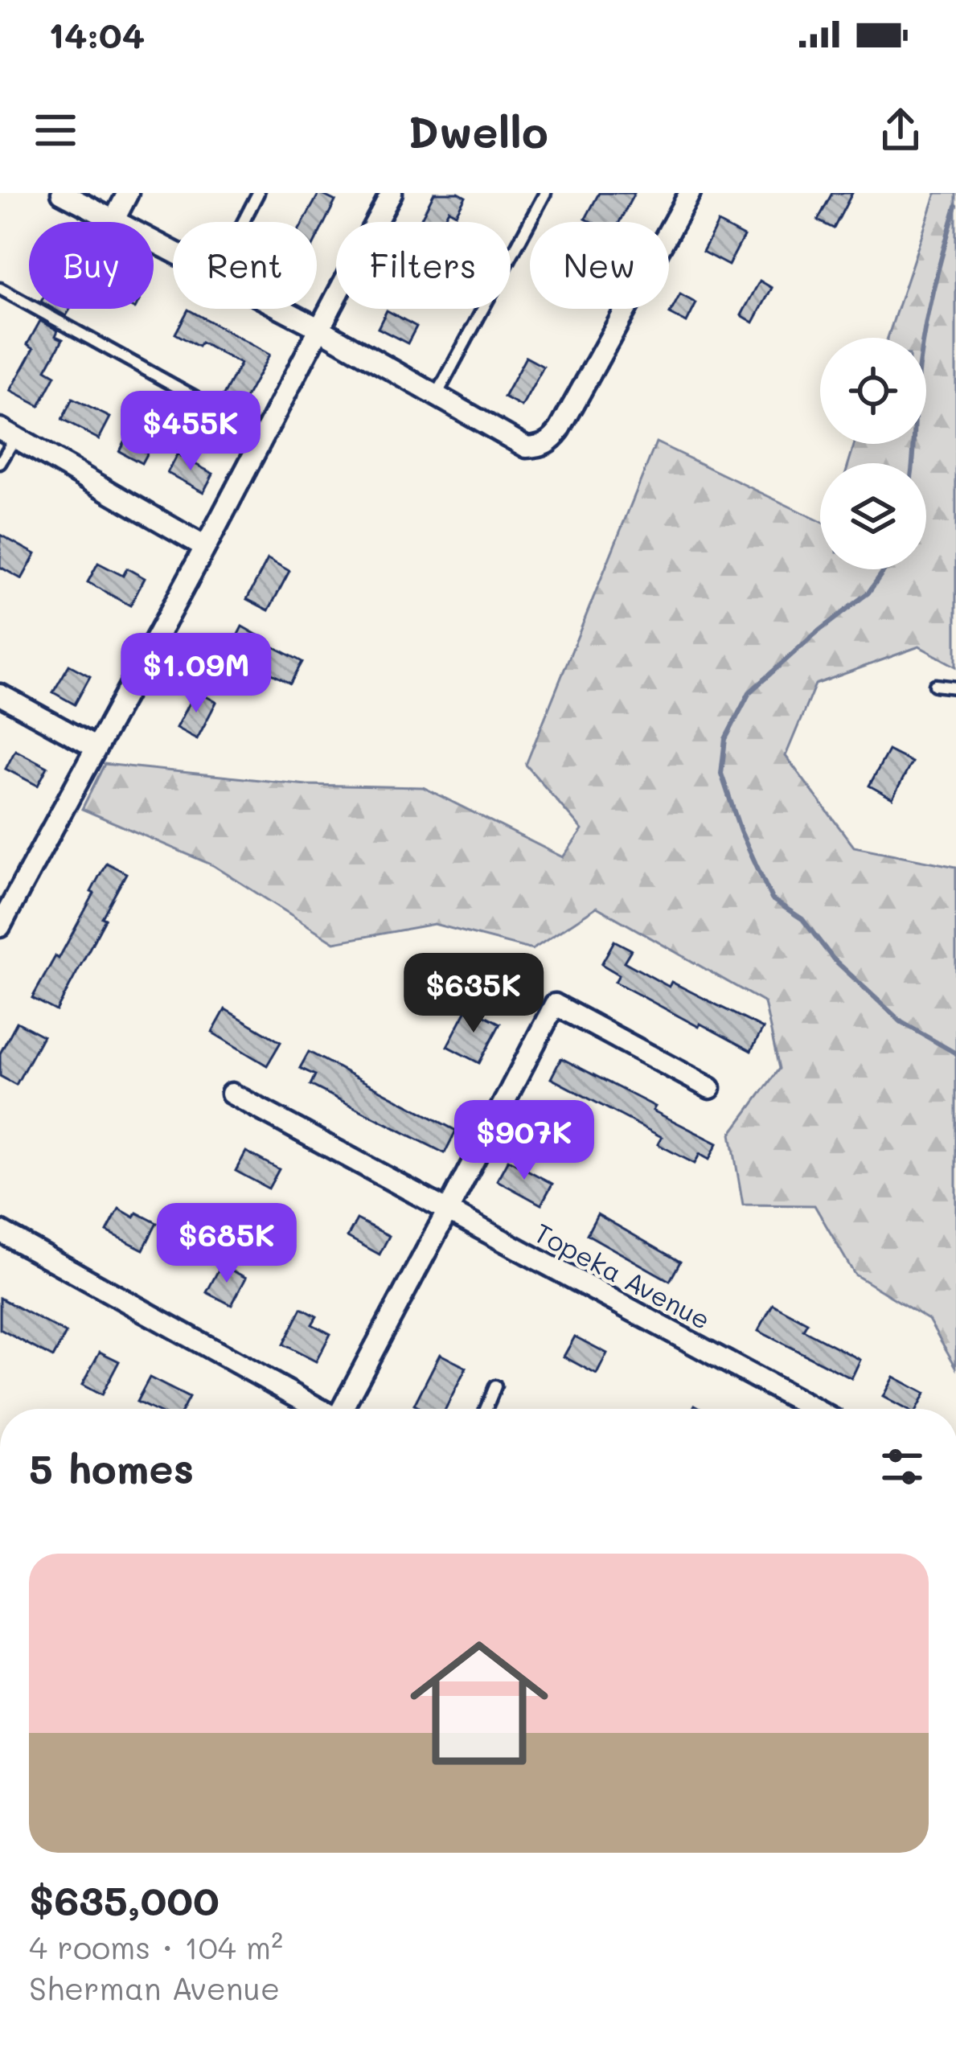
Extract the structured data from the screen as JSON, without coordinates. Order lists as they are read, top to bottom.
{
  "streets": {
    "street": ["Topeka Avenue"]
  },
  "page": {
    "status": "14:04",
    "header": "Dwello",
    "chip": [
      "Buy",
      "Rent",
      "Filters",
      "New"
    ],
    "price": [
      "$455K",
      "$1.09M",
      "$635K",
      "$907K",
      "$685K"
    ],
    "heading": "5 homes",
    "list": [
      {
        "name": "$635,000",
        "note": "4 rooms · 104 m² · Sherman Avenue"
      }
    ]
  }
}
